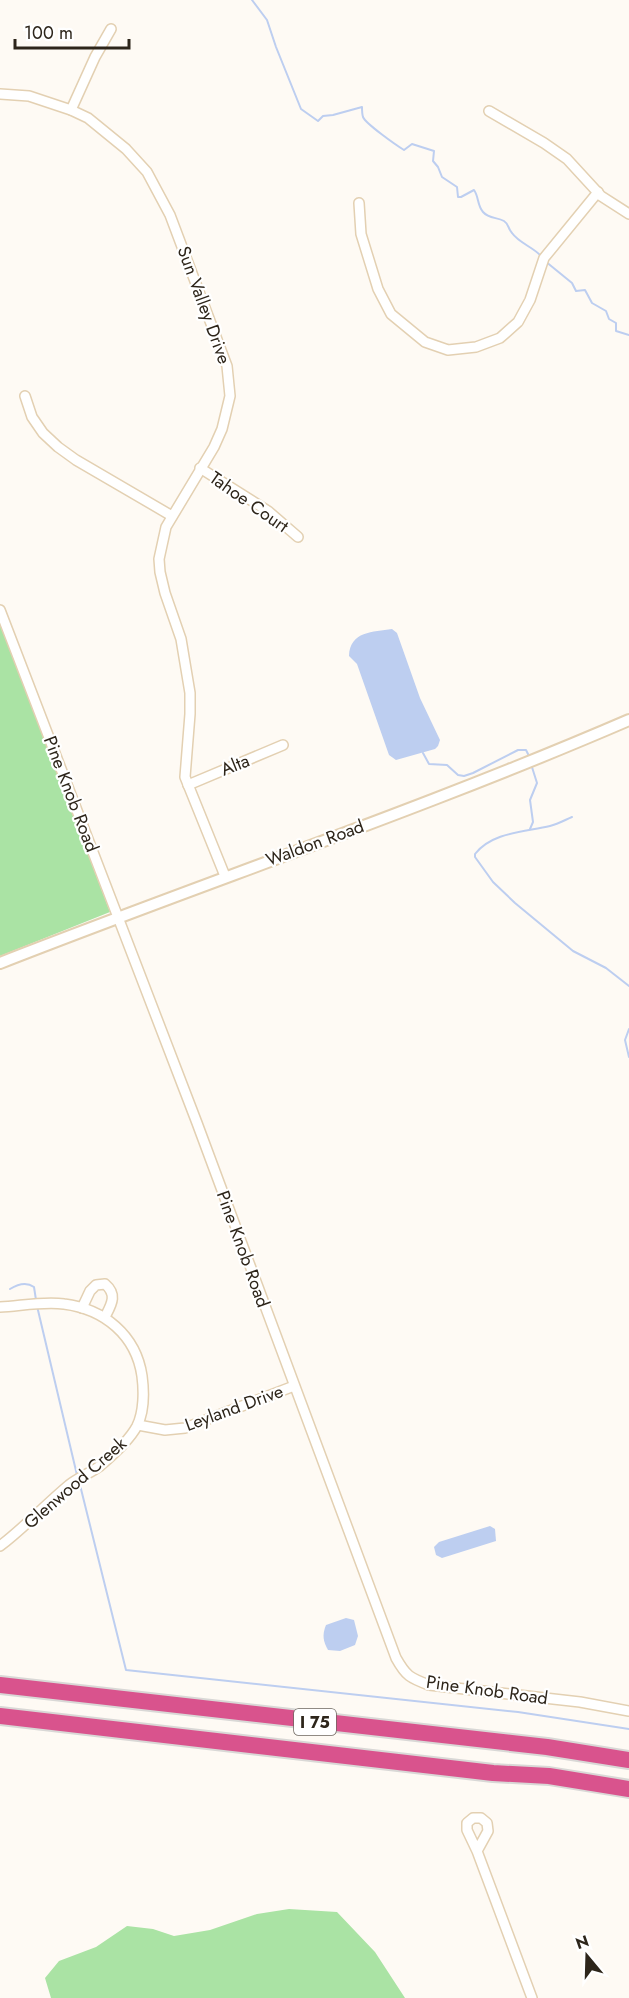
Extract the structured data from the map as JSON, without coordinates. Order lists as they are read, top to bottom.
{
  "streets": {
    "highway": ["I 75"],
    "street": [
      "Sun Valley Drive",
      "Tahoe Court",
      "Alta",
      "Pine Knob Road",
      "Waldon Road",
      "Leyland Drive",
      "Glenwood Creek"
    ]
  },
  "crossings": [
    ["Sun Valley Drive", "Tahoe Court"],
    ["Sun Valley Drive", "Alta"],
    ["Sun Valley Drive", "Waldon Road"],
    ["Pine Knob Road", "Waldon Road"],
    ["Pine Knob Road", "Leyland Drive"],
    ["Leyland Drive", "Glenwood Creek"]
  ],
  "scale_bar": "100 m",
  "north": "top"
}
